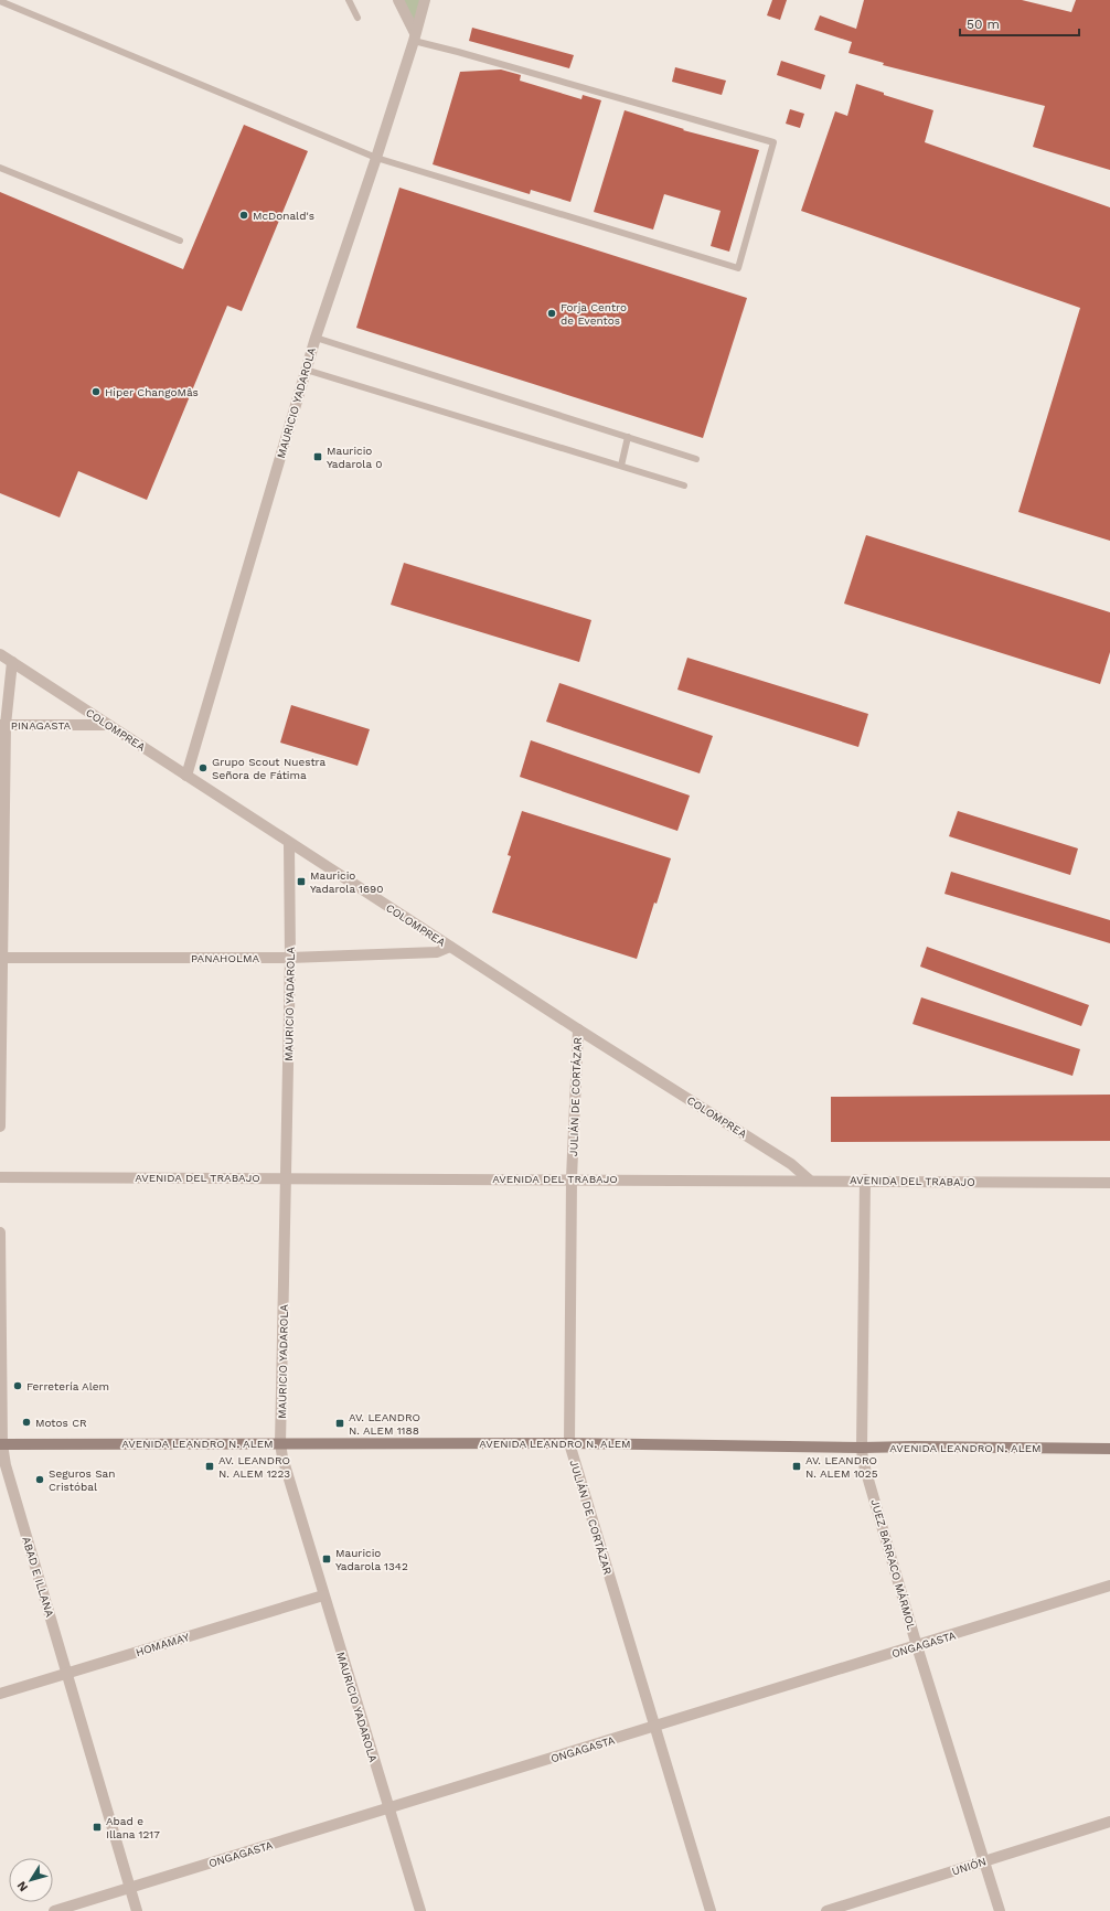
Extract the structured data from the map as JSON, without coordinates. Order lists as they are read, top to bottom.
{
  "streets": {
    "main road": ["AVENIDA LEANDRO N. ALEM"],
    "street": [
      "MAURICIO YADAROLA",
      "PINAGASTA",
      "COLOMPREA",
      "PANAHOLMA",
      "JULIÁN DE CORTÁZAR",
      "AVENIDA DEL TRABAJO",
      "JUEZ BARRACO MÁRMOL",
      "ABAD E ILLANA",
      "HOMAMAY",
      "ONGAGASTA",
      "UNIÓN"
    ]
  },
  "crossings": [
    ["MAURICIO YADAROLA", "COLOMPREA"],
    ["MAURICIO YADAROLA", "PANAHOLMA"],
    ["MAURICIO YADAROLA", "AVENIDA DEL TRABAJO"],
    ["MAURICIO YADAROLA", "AVENIDA LEANDRO N. ALEM"],
    ["MAURICIO YADAROLA", "HOMAMAY"],
    ["MAURICIO YADAROLA", "ONGAGASTA"],
    ["PINAGASTA", "COLOMPREA"],
    ["COLOMPREA", "PANAHOLMA"],
    ["COLOMPREA", "JULIÁN DE CORTÁZAR"],
    ["COLOMPREA", "AVENIDA DEL TRABAJO"],
    ["JULIÁN DE CORTÁZAR", "AVENIDA DEL TRABAJO"],
    ["JULIÁN DE CORTÁZAR", "AVENIDA LEANDRO N. ALEM"],
    ["JULIÁN DE CORTÁZAR", "ONGAGASTA"],
    ["AVENIDA DEL TRABAJO", "JUEZ BARRACO MÁRMOL"],
    ["AVENIDA LEANDRO N. ALEM", "JUEZ BARRACO MÁRMOL"],
    ["AVENIDA LEANDRO N. ALEM", "ABAD E ILLANA"],
    ["JUEZ BARRACO MÁRMOL", "ONGAGASTA"],
    ["JUEZ BARRACO MÁRMOL", "UNIÓN"],
    ["ABAD E ILLANA", "HOMAMAY"],
    ["ABAD E ILLANA", "ONGAGASTA"]
  ],
  "places": {
    "other": [
      "McDonald's",
      "Forja Centro de Eventos",
      "Hiper ChangoMâs",
      "Grupo Scout Nuestra Señora de Fátima",
      "Ferretería Alem",
      "Motos CR",
      "Seguros San Cristóbal"
    ],
    "transit": [
      "Mauricio Yadarola 0",
      "Mauricio Yadarola 1690",
      "AV. LEANDRO N. ALEM 1188",
      "AV. LEANDRO N. ALEM 1223",
      "AV. LEANDRO N. ALEM 1025",
      "Mauricio Yadarola 1342",
      "Abad e Illana 1217"
    ]
  },
  "scale_bar": "50 m",
  "north": "bottom left"
}
